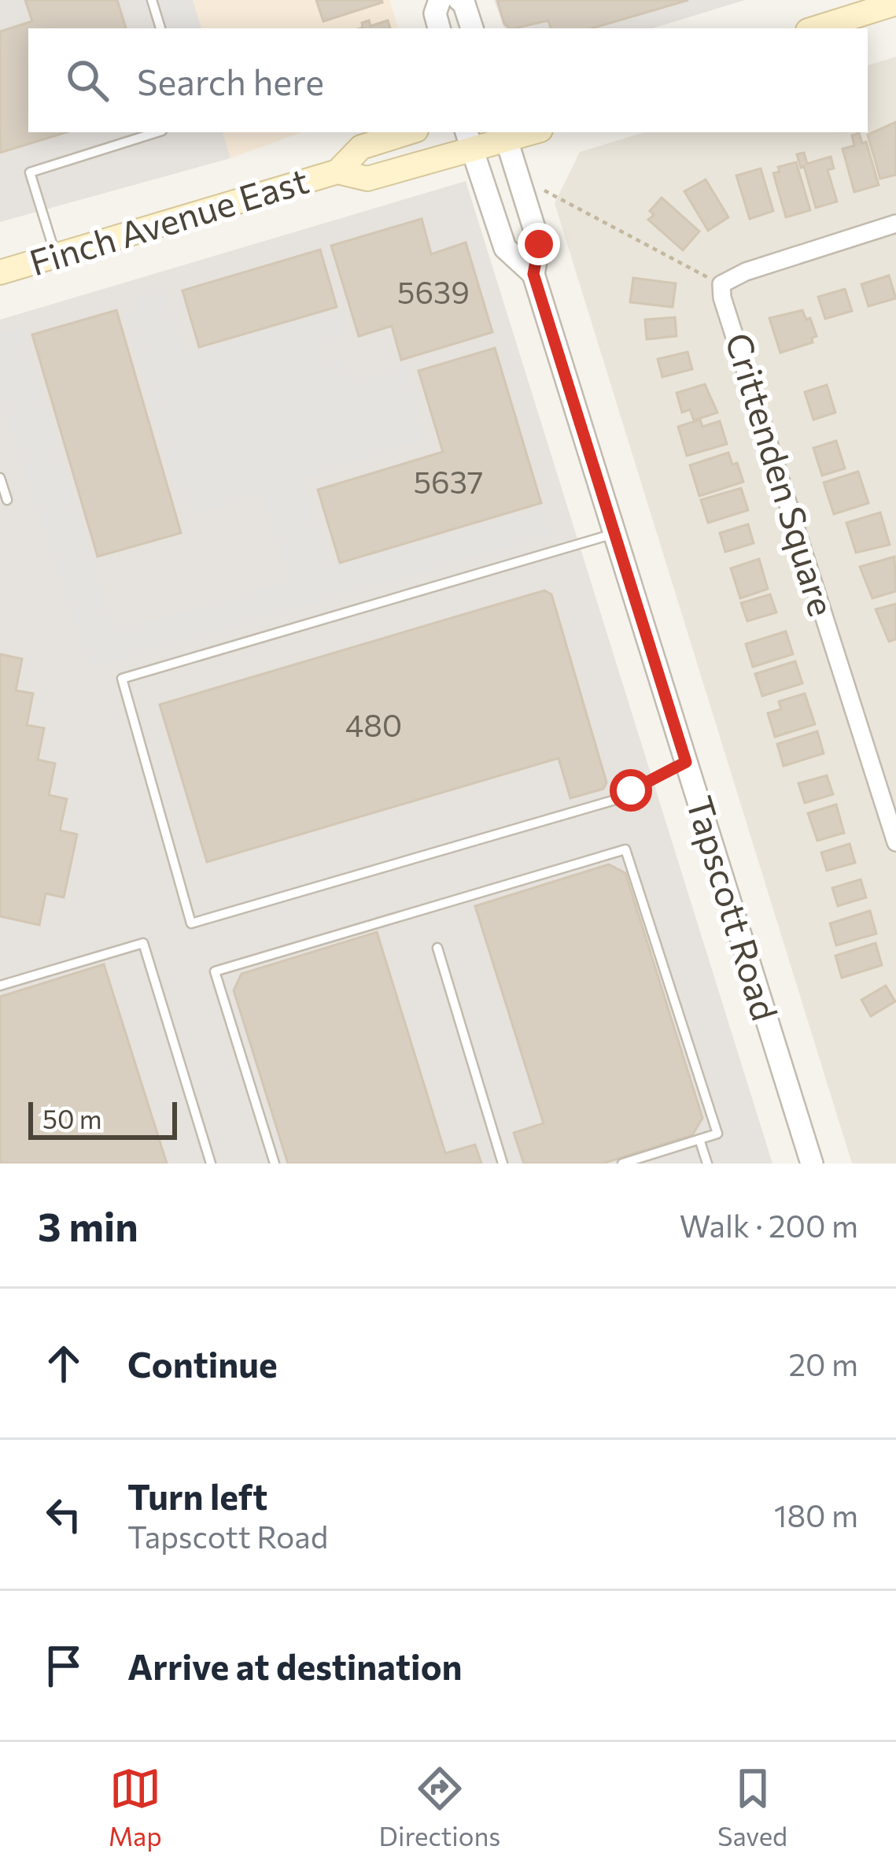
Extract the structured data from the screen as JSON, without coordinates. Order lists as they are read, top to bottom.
{
  "streets": {
    "main road": ["Finch Avenue East"],
    "street": ["Crittenden Square", "Tapscott Road"]
  },
  "crossings": [
    ["Finch Avenue East", "Tapscott Road"]
  ],
  "house_numbers": ["5639", "5637", "480"],
  "scale_bar": "50 m",
  "page": {
    "search": "Search here",
    "scale": "50 m",
    "heading": ["3 min", "Walk · 200 m"],
    "list": [
      ["Continue", "20 m"],
      ["Turn left", "Tapscott Road", "180 m"],
      "Arrive at destination"
    ],
    "nav": ["Map", "Directions", "Saved"]
  }
}
